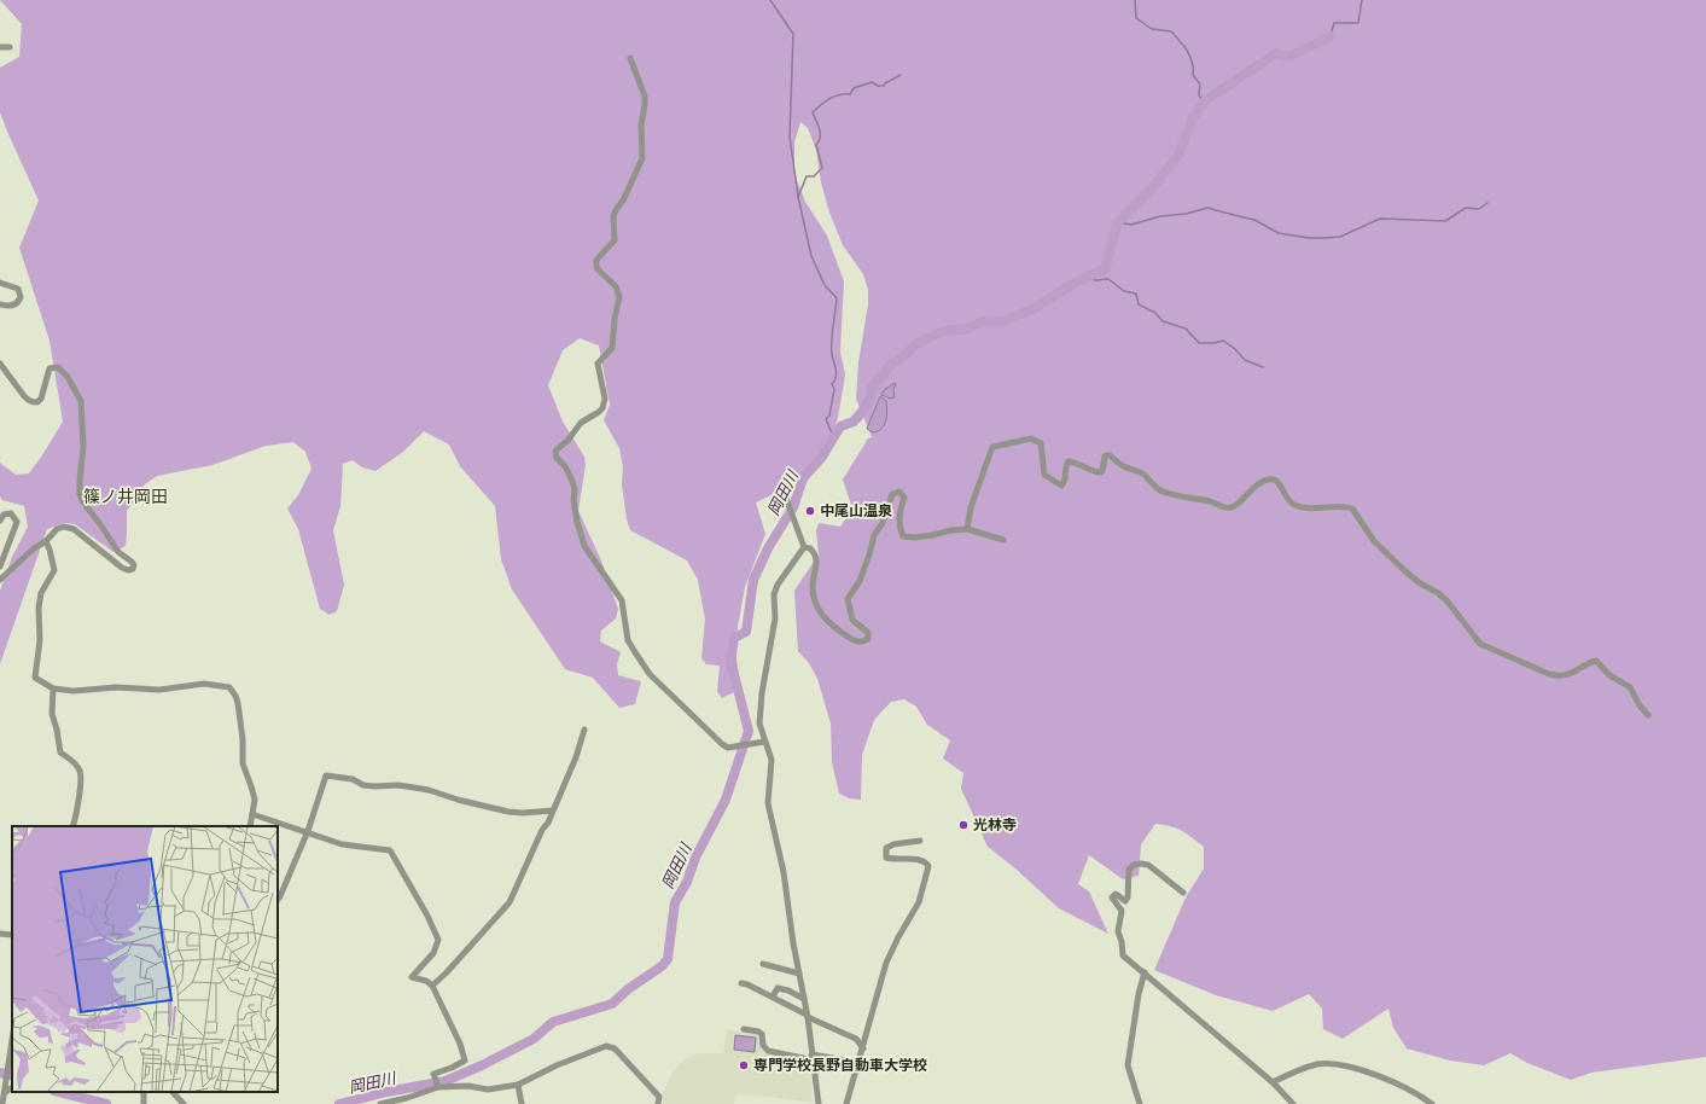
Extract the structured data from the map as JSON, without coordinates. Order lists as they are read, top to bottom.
{
  "districts": ["篠ノ井岡田"],
  "water": ["岡田川"],
  "places": ["中尾山温泉", "光林寺", "専門学校長野自動車大学校"]
}
